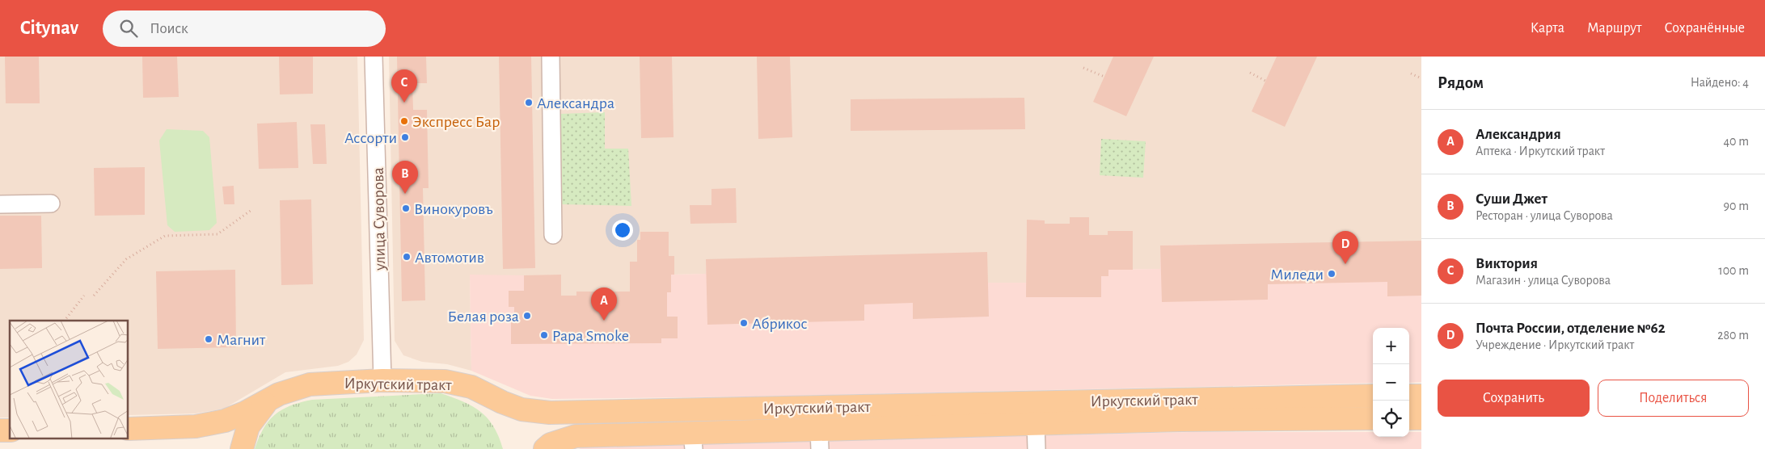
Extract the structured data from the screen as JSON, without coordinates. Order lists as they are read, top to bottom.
{
  "streets": {
    "main road": ["Иркутский тракт"],
    "street": ["улица Суворова"]
  },
  "crossings": [
    ["улица Суворова", "Иркутский тракт"]
  ],
  "places": [
    "Александра",
    "Экспресс Бар",
    "Ассорти",
    "Винокуровъ",
    "Автомотив",
    "Миледи",
    "Белая роза",
    "Абрикос",
    "Papa Smoke",
    "Магнит"
  ],
  "page": {
    "header": "Citynav",
    "search": "Поиск",
    "nav": ["Карта", "Маршрут", "Сохранённые"],
    "heading": ["Рядом", "Найдено: 4"],
    "pins": [
      "C",
      "B",
      "D",
      "A"
    ],
    "list": [
      {
        "mark": "A",
        "name": "Александрия",
        "note": "Аптека · Иркутский тракт",
        "value": "40 m"
      },
      {
        "mark": "B",
        "name": "Суши Джет",
        "note": "Ресторан · улица Суворова",
        "value": "90 m"
      },
      {
        "mark": "C",
        "name": "Виктория",
        "note": "Магазин · улица Суворова",
        "value": "100 m"
      },
      {
        "mark": "D",
        "name": "Почта России, отделение №62",
        "note": "Учреждение · Иркутский тракт",
        "value": "280 m"
      }
    ],
    "map_buttons": ["+", "−"],
    "buttons": ["Сохранить", "Поделиться"]
  }
}
